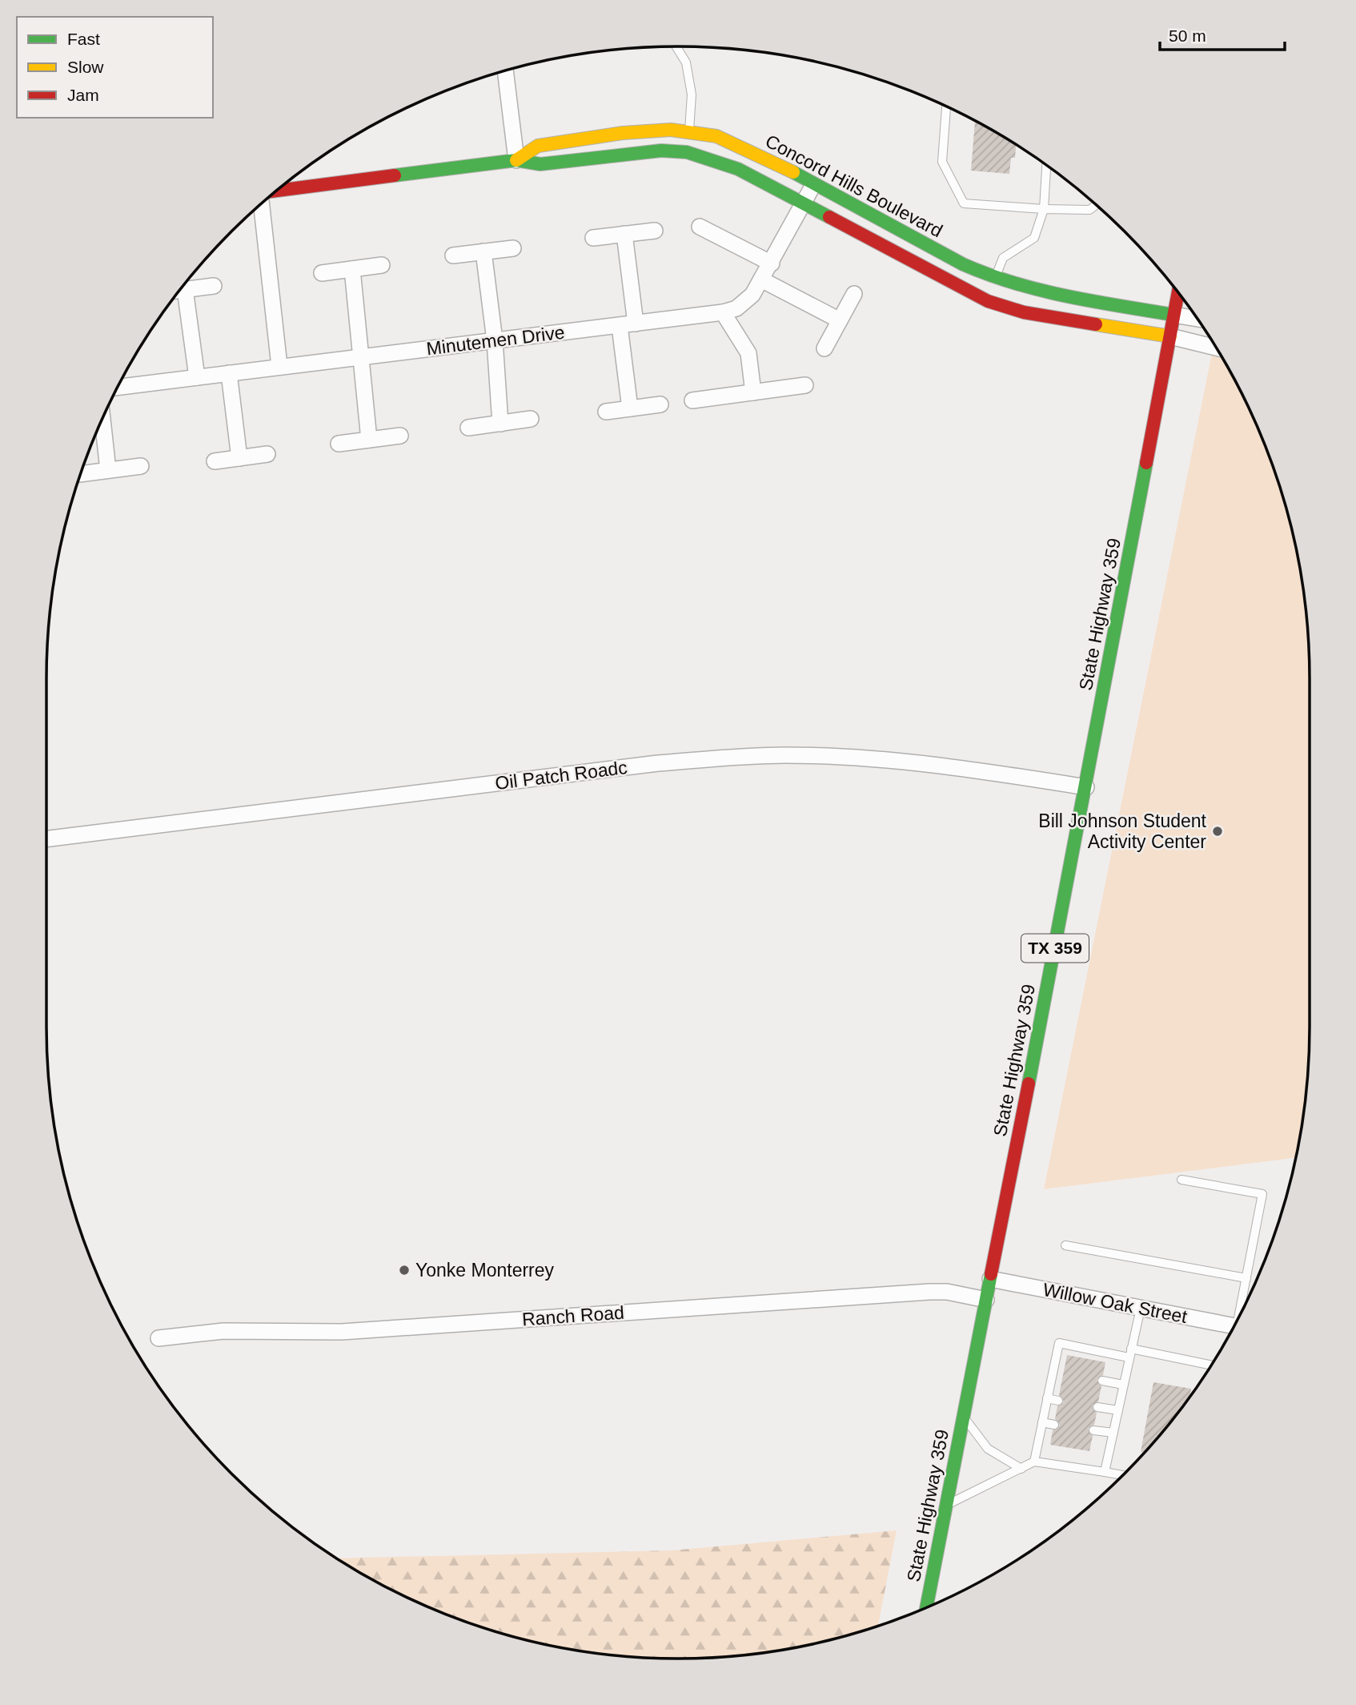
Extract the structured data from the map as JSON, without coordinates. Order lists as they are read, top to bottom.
{
  "streets": {
    "street": [
      "Concord Hills Boulevard",
      "Minutemen Drive",
      "State Highway 359",
      "Oil Patch Roadc",
      "TX 359",
      "Willow Oak Street",
      "Ranch Road"
    ]
  },
  "crossings": [
    ["Concord Hills Boulevard", "Minutemen Drive"],
    ["Concord Hills Boulevard", "State Highway 359"],
    ["State Highway 359", "Oil Patch Roadc"],
    ["State Highway 359", "Willow Oak Street"],
    ["State Highway 359", "Ranch Road"]
  ],
  "places": ["Bill Johnson Student Activity Center", "Yonke Monterrey"],
  "legend": ["Fast", "Slow", "Jam"],
  "scale_bar": "50 m"
}
